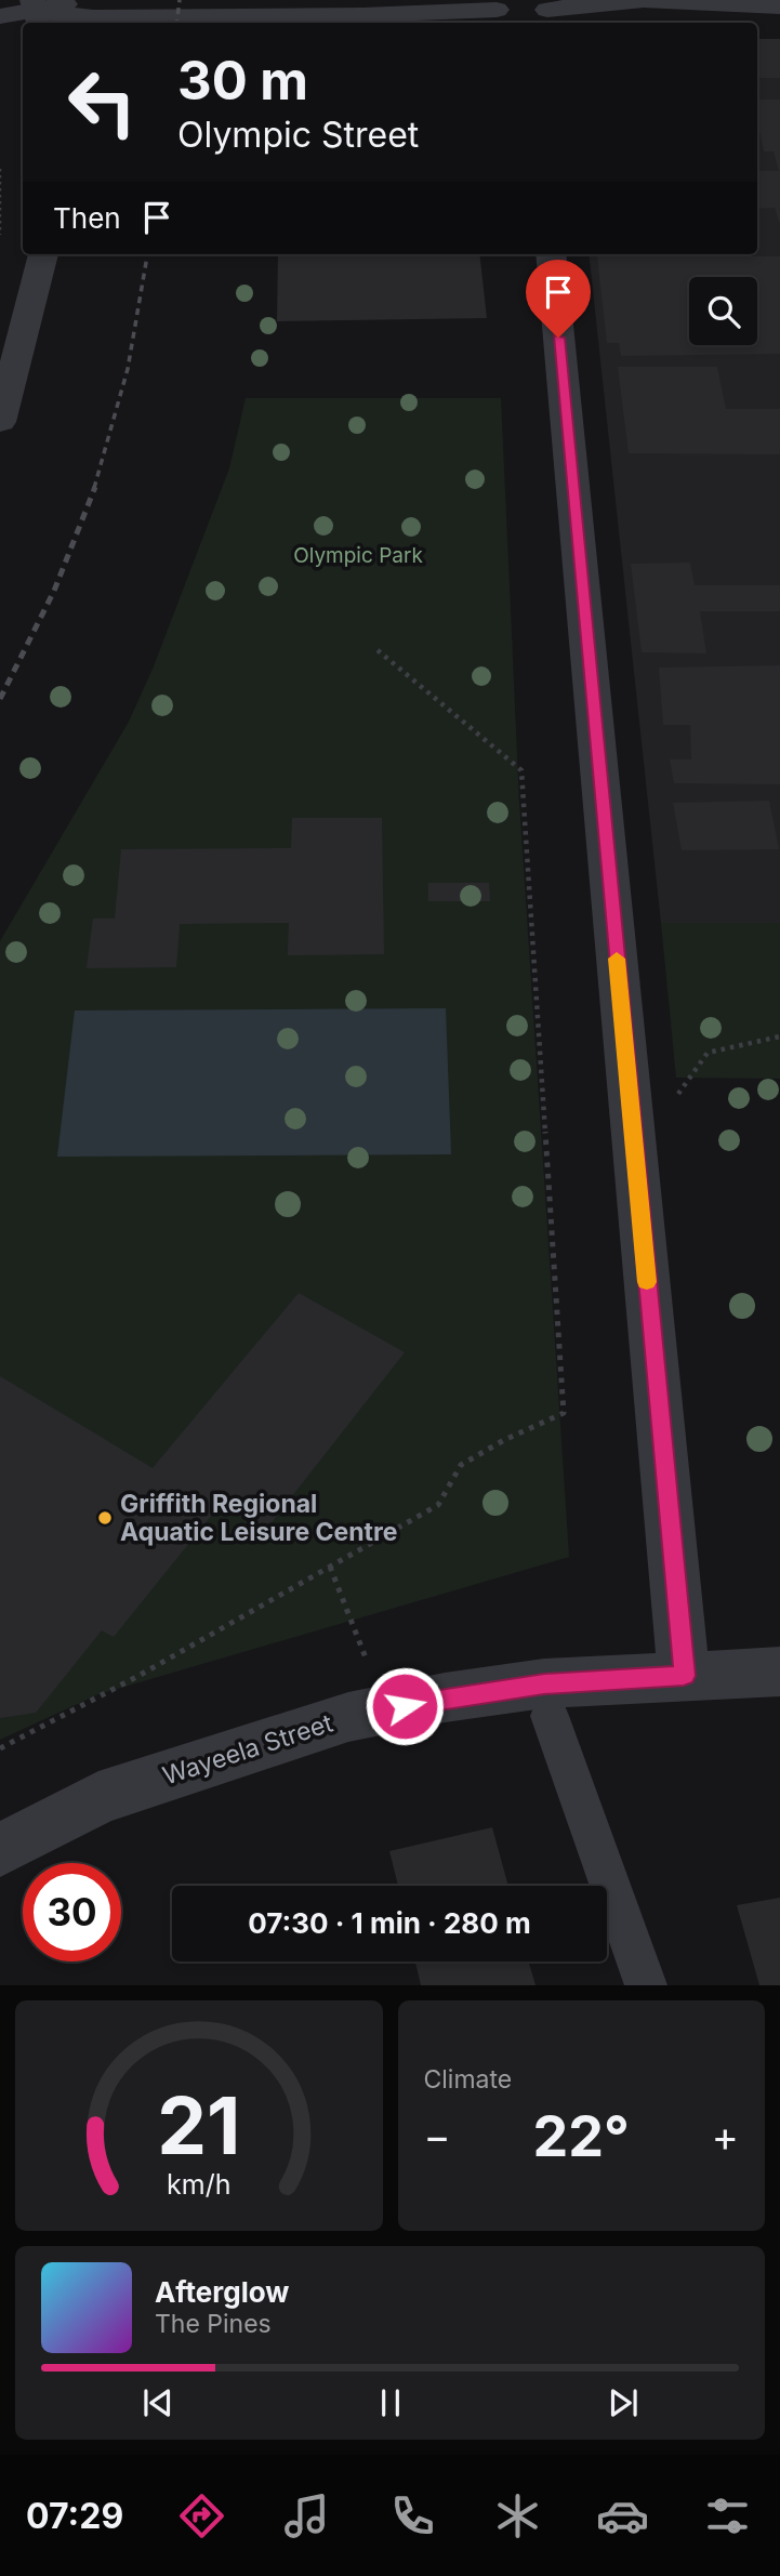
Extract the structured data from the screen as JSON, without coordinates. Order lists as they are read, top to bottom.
{
  "streets": {
    "street": ["Wayeela Street"]
  },
  "parks": ["Olympic Park"],
  "places": ["Griffith Regional Aquatic Leisure Centre"],
  "page": {
    "turn": ["30 m", "Olympic Street"],
    "then": "Then",
    "limit": "30",
    "trip": "07:30 · 1 min · 280 m",
    "tile": "Climate",
    "heat": ["−", "22°", "+"],
    "song": ["Afterglow", "The Pines"],
    "tabs": "07:29",
    "gauge": ["21", "km/h"]
  }
}
